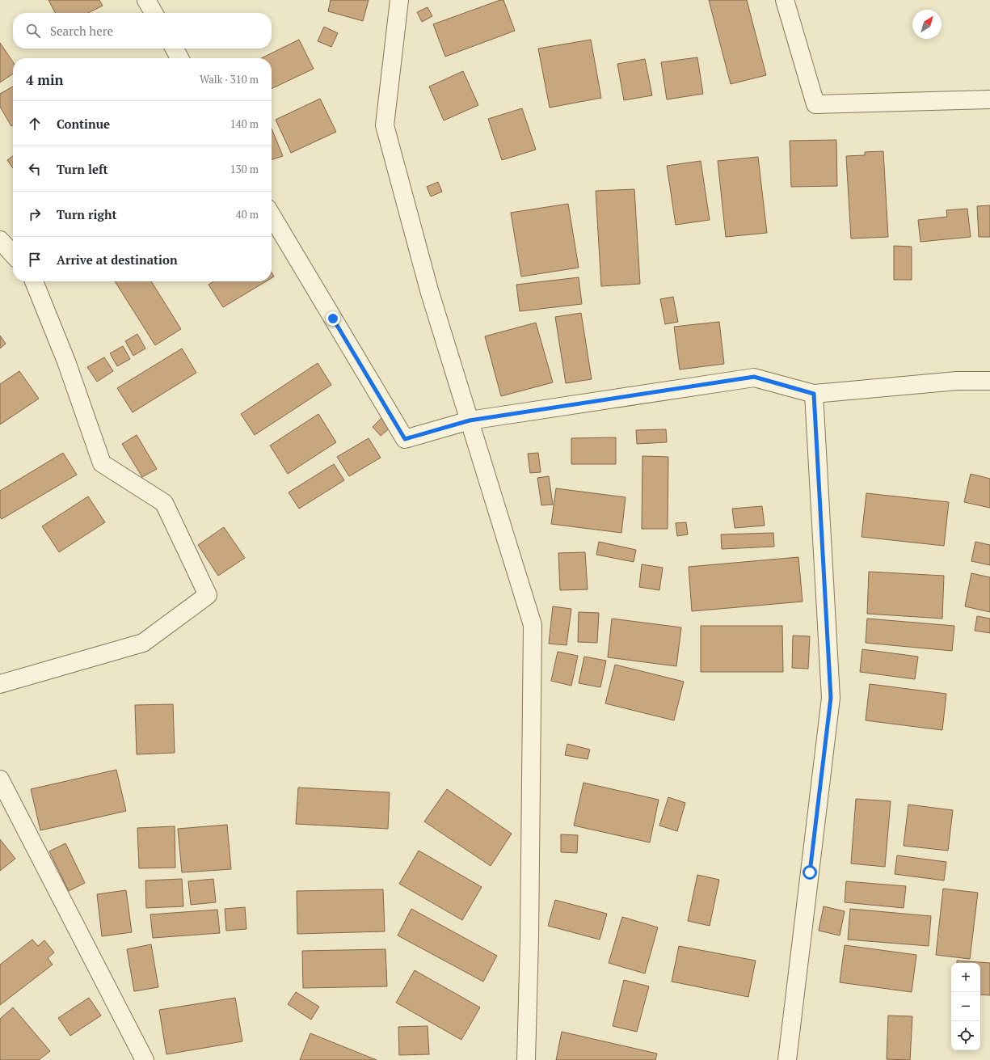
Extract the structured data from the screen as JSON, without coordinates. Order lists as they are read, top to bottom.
{
  "north": "top right",
  "page": {
    "search": "Search here",
    "heading": ["4 min", "Walk · 310 m"],
    "list": [
      ["Continue", "140 m"],
      ["Turn left", "130 m"],
      ["Turn right", "40 m"],
      "Arrive at destination"
    ],
    "map_buttons": ["+", "−"]
  }
}
